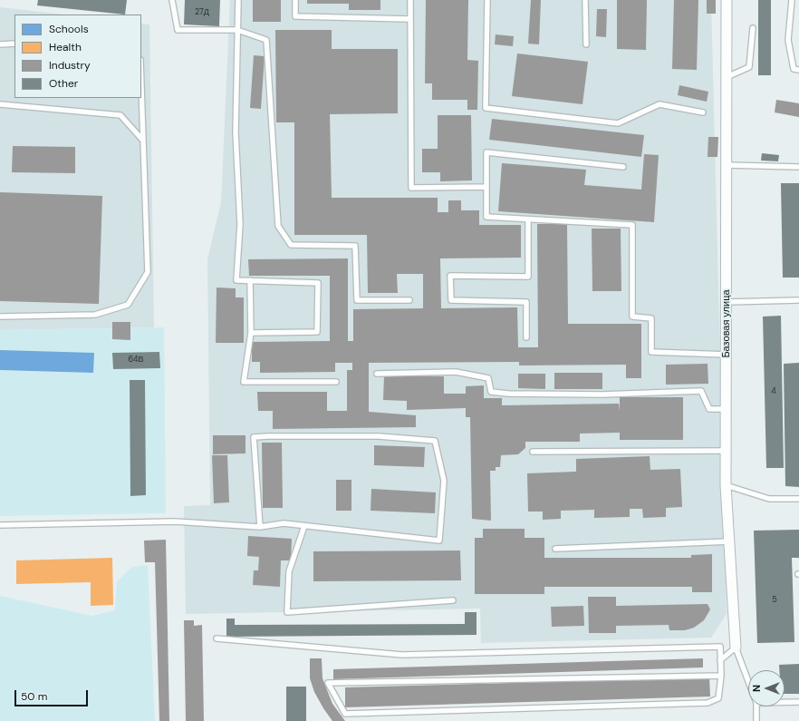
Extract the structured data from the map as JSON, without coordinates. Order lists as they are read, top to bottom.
{
  "streets": {
    "street": ["Базовая улица"]
  },
  "house_numbers": [
    "27Д",
    "64В",
    "4",
    "5"
  ],
  "legend": [
    "Schools",
    "Health",
    "Industry",
    "Other"
  ],
  "scale_bar": "50 m",
  "north": "left"
}
